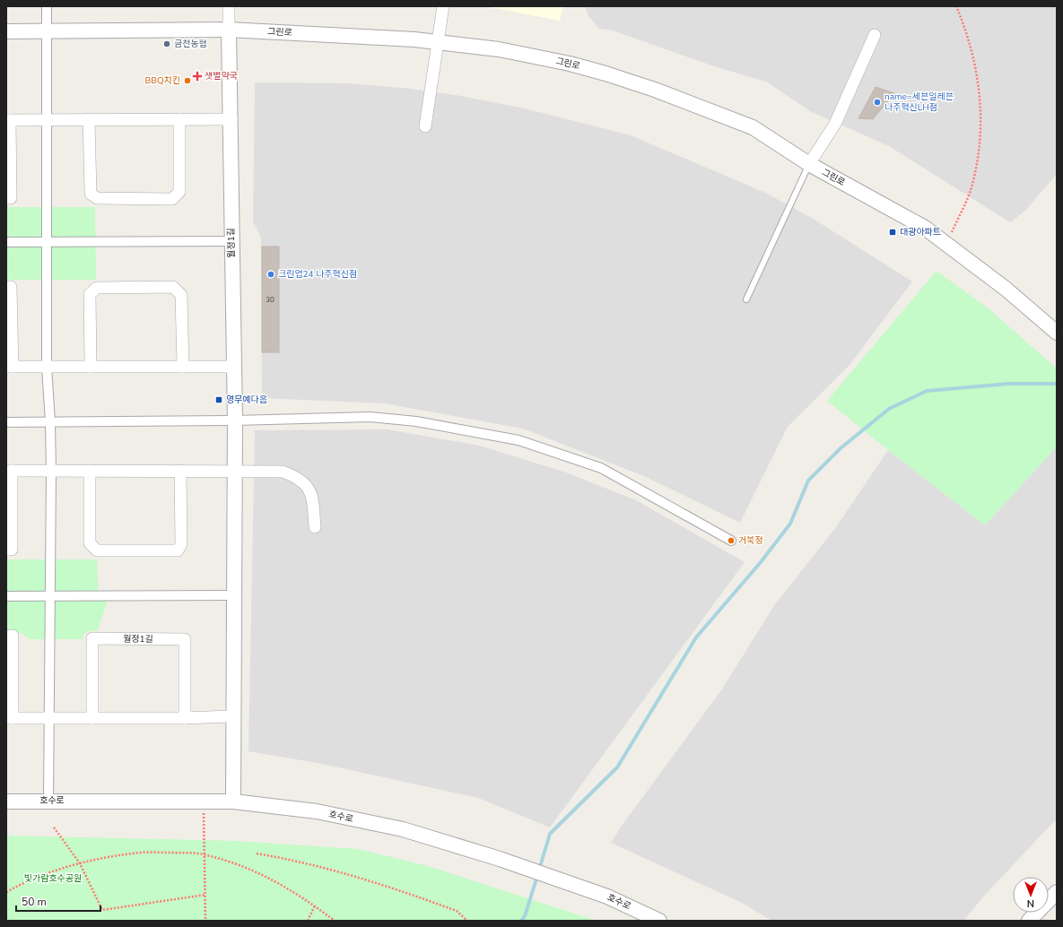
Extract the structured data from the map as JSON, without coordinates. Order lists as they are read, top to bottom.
{
  "streets": {
    "street": ["그린로", "월정1길", "호수로"]
  },
  "crossings": [
    ["그린로", "월정1길"],
    ["월정1길", "호수로"]
  ],
  "parks": ["빛가람호수공원"],
  "places": {
    "other": [
      "금천농협",
      "BBQ치킨",
      "name=세븐일레븐 나주혁신LH점",
      "크린업24 나주혁신점",
      "거북정"
    ],
    "health": ["샛별약국"],
    "transit": ["대광아파트", "영무예다음"]
  },
  "house_numbers": ["30"],
  "scale_bar": "50 m",
  "north": "bottom"
}
